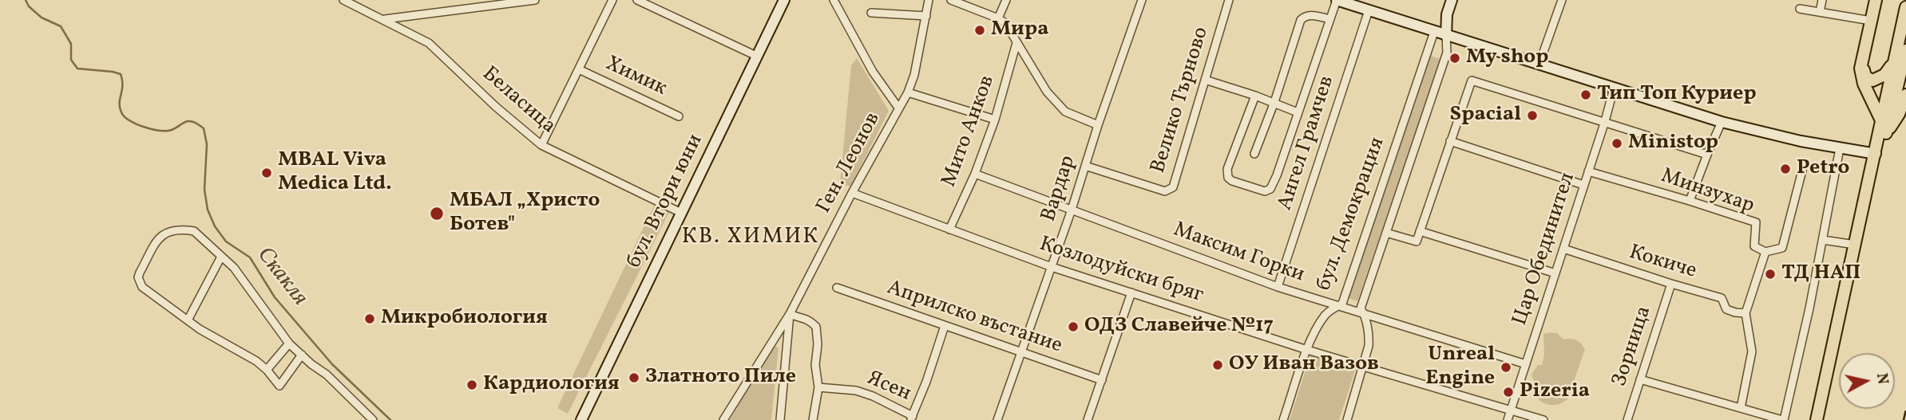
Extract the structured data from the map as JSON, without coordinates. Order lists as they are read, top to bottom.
{
  "streets": {
    "street": [
      "Химик",
      "Велико Търново",
      "Беласица",
      "Мито Анков",
      "Ангел Грамчев",
      "Ген. Леонов",
      "Вардар",
      "Минзухар",
      "бул. Втори юни",
      "бул. Демокрация",
      "Цар Обединител",
      "Максим Горки",
      "Кокиче",
      "Козлодуйски бряг",
      "Априлско въстание",
      "Зорница",
      "Ясен"
    ]
  },
  "crossings": [
    ["Велико Търново", "Вардар"],
    ["Беласица", "бул. Втори юни"],
    ["Мито Анков", "Максим Горки"],
    ["Мито Анков", "Козлодуйски бряг"],
    ["Ангел Грамчев", "Максим Горки"],
    ["Ген. Леонов", "Козлодуйски бряг"],
    ["Вардар", "Максим Горки"],
    ["Вардар", "Козлодуйски бряг"],
    ["Вардар", "Априлско въстание"],
    ["Минзухар", "Цар Обединител"],
    ["бул. Демокрация", "Максим Горки"],
    ["бул. Демокрация", "Козлодуйски бряг"],
    ["Цар Обединител", "Максим Горки"],
    ["Цар Обединител", "Кокиче"],
    ["Цар Обединител", "Козлодуйски бряг"],
    ["Кокиче", "Зорница"]
  ],
  "districts": ["КВ. ХИМИК"],
  "water": ["Скакля"],
  "places": [
    "Мира",
    "My shop",
    "Тип Топ Куриер",
    "Spacial",
    "Ministop",
    "Petro",
    "MBAL Viva Medica Ltd.",
    "МБАЛ „Христо Ботев\"",
    "ТД НАП",
    "Микробиология",
    "ОДЗ Славейче №17",
    "ОУ Иван Вазов",
    "Unreal Engine",
    "Златното Пиле",
    "Кардиология",
    "Pizeria"
  ],
  "north": "right"
}
